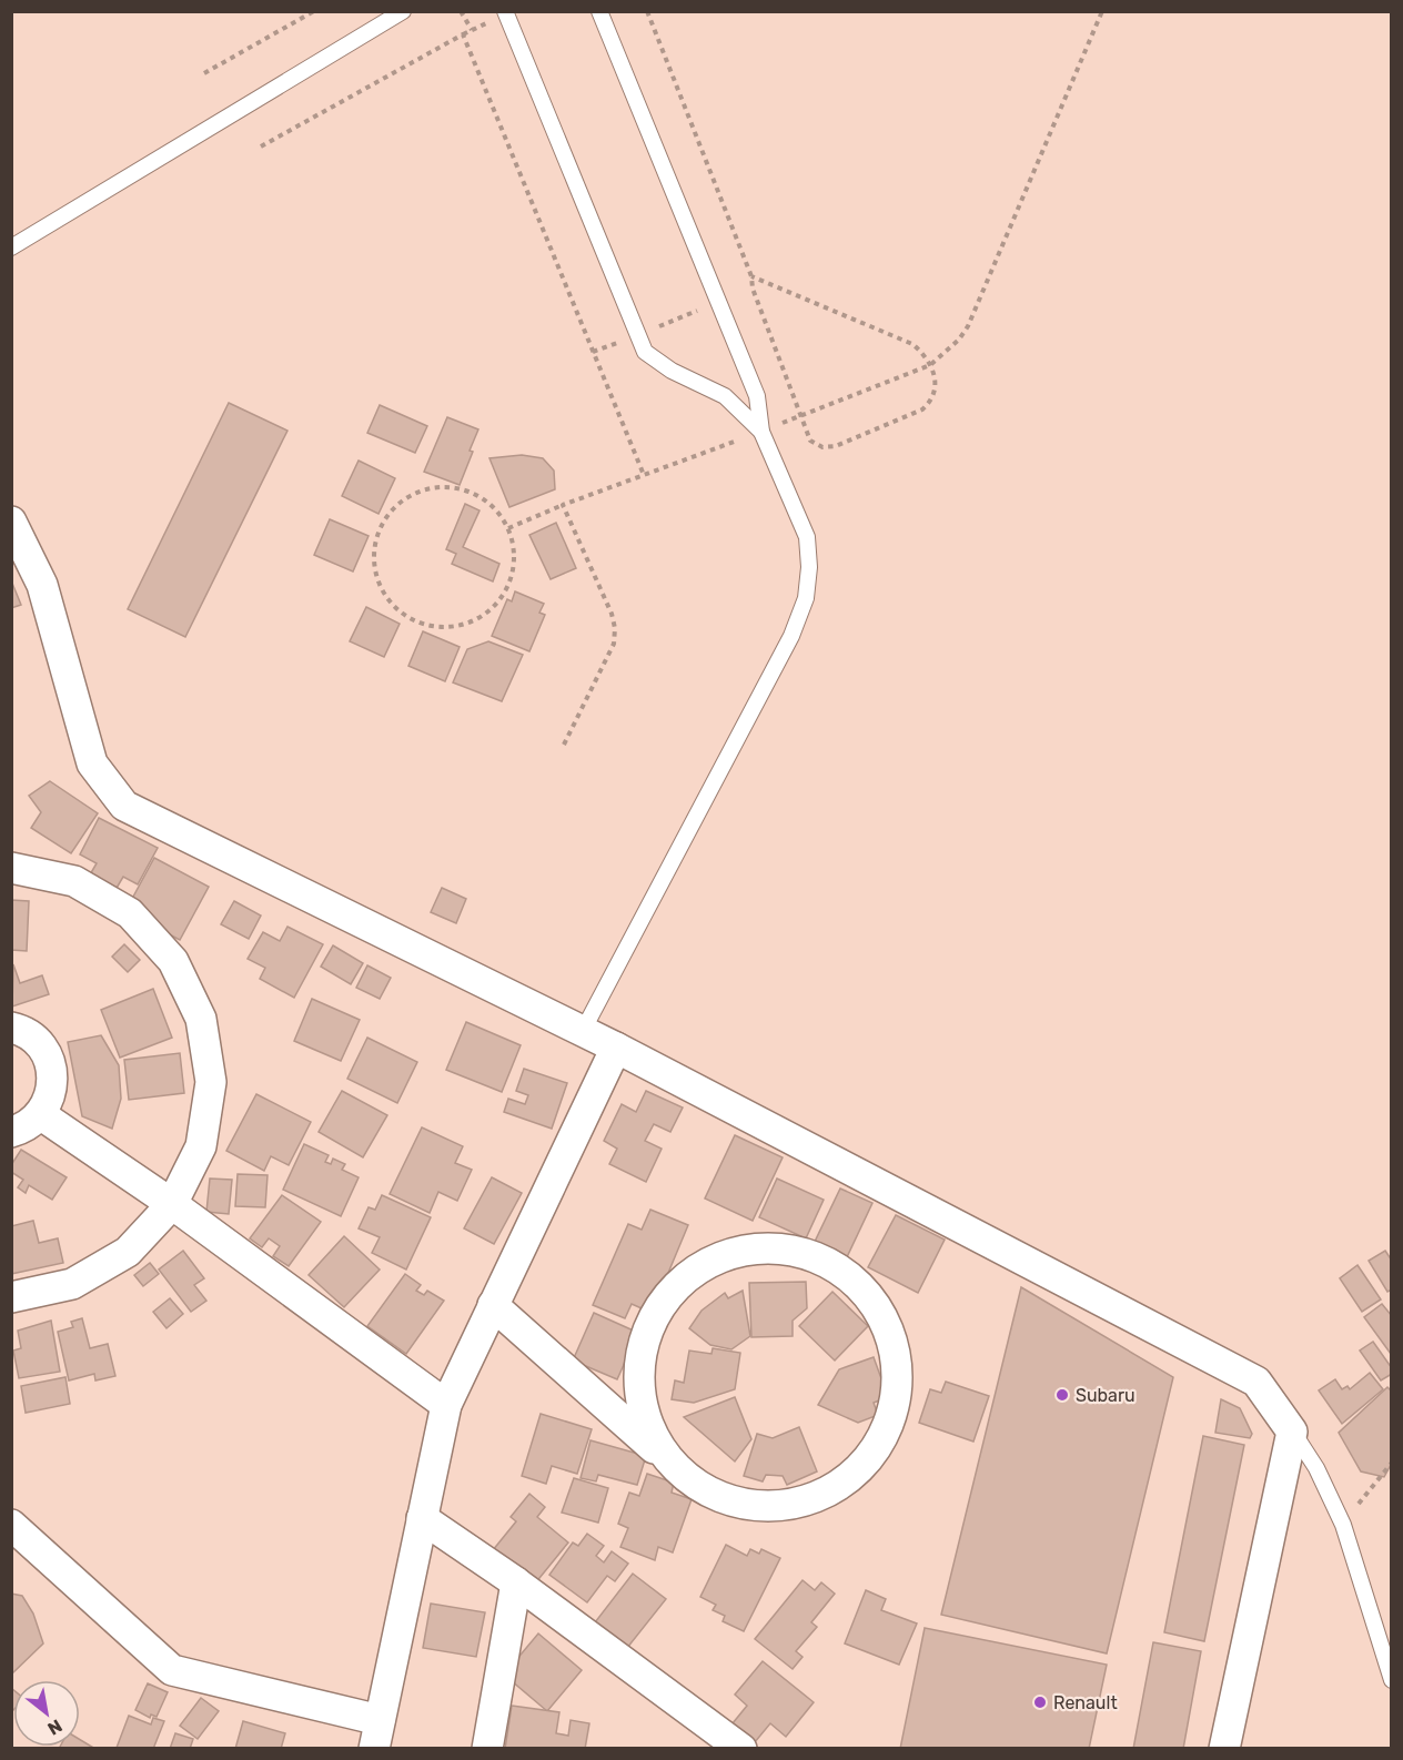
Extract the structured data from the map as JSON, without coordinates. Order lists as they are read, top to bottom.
{
  "places": ["Subaru", "Renault"],
  "north": "bottom right"
}
